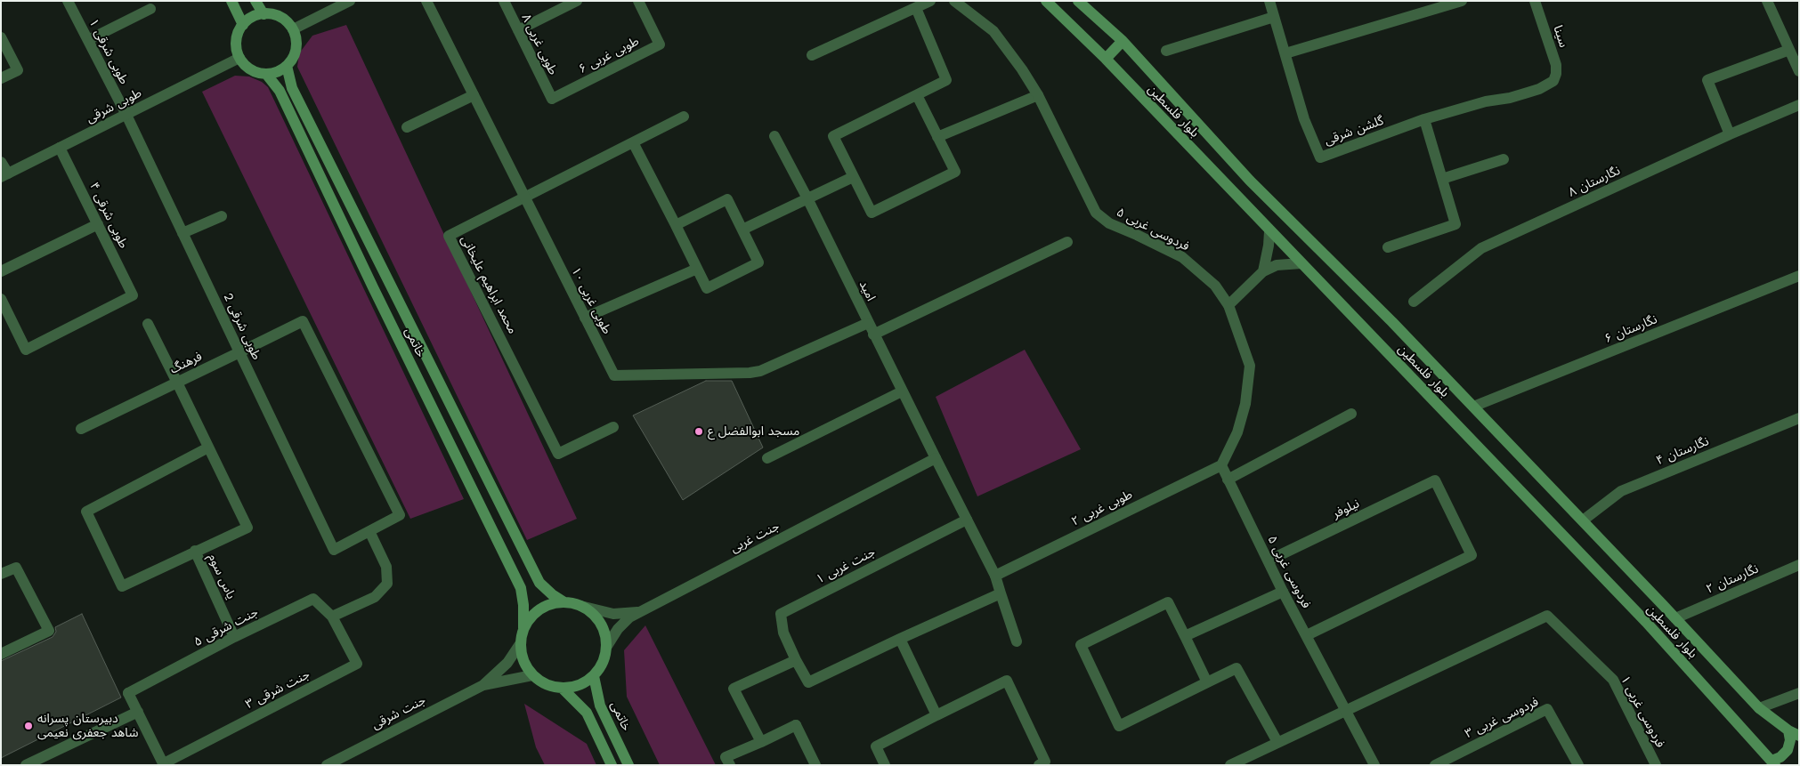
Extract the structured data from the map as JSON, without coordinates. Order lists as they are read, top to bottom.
{
  "streets": {
    "main road": ["بلوار فلسطین", "خاتمی"],
    "street": [
      "سینا",
      "طوبی غربی ۸",
      "طوبی شرقی ۱",
      "طوبی غربی ۶",
      "طوبی شرقی",
      "گلشن شرقی",
      "نگارستان ۸",
      "طوبی شرقی ۴",
      "فردوسی غربی ۵",
      "محمد ابراهیم علیخانی",
      "امید",
      "طوبی غربی ۱۰",
      "طوبی شرقی 2",
      "نگارستان ۶",
      "فرهنگ",
      "نگارستان ۴",
      "طوبی غربی ۲",
      "نیلوفر",
      "جنت غربی",
      "جنت غربی ۱",
      "یاس سوم",
      "نگارستان ۲",
      "جنت شرقی ۵",
      "جنت شرقی ۳",
      "فردوسی غربی ۱",
      "جنت شرقی",
      "فردوسی غربی ۳"
    ]
  },
  "crossings": [
    ["سینا", "گلشن شرقی"],
    ["طوبی غربی ۸", "طوبی غربی ۶"],
    ["طوبی شرقی ۱", "طوبی شرقی"],
    ["طوبی شرقی ۱", "طوبی شرقی 2"],
    ["طوبی شرقی", "طوبی شرقی ۴"],
    ["طوبی شرقی", "طوبی شرقی 2"],
    ["طوبی شرقی", "خاتمی"],
    ["بلوار فلسطین", "نگارستان ۶"],
    ["بلوار فلسطین", "نگارستان ۴"],
    ["بلوار فلسطین", "نگارستان ۲"],
    ["فردوسی غربی ۵", "طوبی غربی ۲"],
    ["فردوسی غربی ۵", "نیلوفر"],
    ["فردوسی غربی ۵", "فردوسی غربی ۱"],
    ["محمد ابراهیم علیخانی", "طوبی غربی ۱۰"],
    ["امید", "طوبی غربی ۱۰"],
    ["امید", "طوبی غربی ۲"],
    ["امید", "جنت غربی"],
    ["امید", "جنت غربی ۱"],
    ["طوبی شرقی 2", "فرهنگ"],
    ["خاتمی", "جنت غربی"],
    ["یاس سوم", "جنت شرقی ۵"],
    ["جنت شرقی ۵", "جنت شرقی ۳"]
  ],
  "places": ["مسجد ابوالفضل ع", "دبیرستان پسرانه شاهد جعفری نعیمی"]
}
